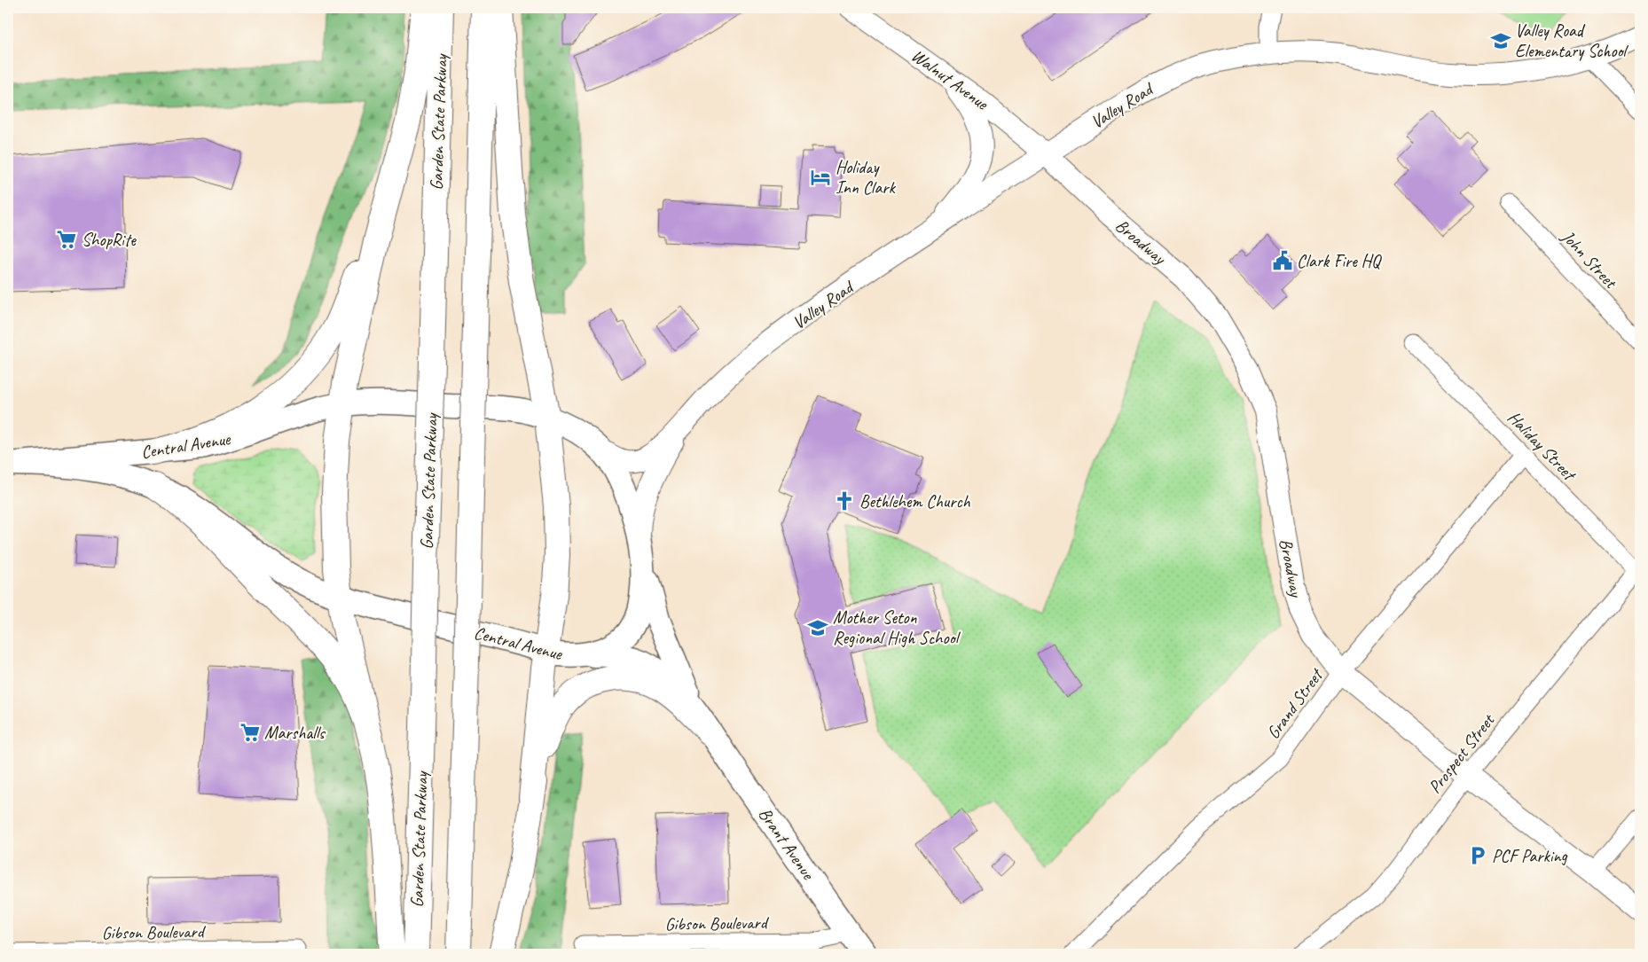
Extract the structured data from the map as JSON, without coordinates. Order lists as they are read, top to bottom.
{
  "streets": {
    "highway": ["Garden State Parkway"],
    "main road": ["Central Avenue", "Brant Avenue"],
    "street": [
      "Walnut Avenue",
      "Valley Road",
      "Broadway",
      "John Street",
      "Haliday Street",
      "Grand Street",
      "Prospect Street",
      "Gibson Boulevard"
    ]
  },
  "crossings": [
    ["Walnut Avenue", "Valley Road"],
    ["Walnut Avenue", "Broadway"],
    ["Valley Road", "Broadway"],
    ["Valley Road", "Central Avenue"],
    ["Valley Road", "Brant Avenue"],
    ["Broadway", "Grand Street"],
    ["Broadway", "Prospect Street"],
    ["Central Avenue", "Brant Avenue"],
    ["Haliday Street", "Grand Street"],
    ["Haliday Street", "Prospect Street"],
    ["Brant Avenue", "Gibson Boulevard"]
  ],
  "places": {
    "school or university": ["Valley Road Elementary School", "Mother Seton Regional High School"],
    "hotel": ["Holiday Inn Clark"],
    "supermarket": ["ShopRite", "Marshalls"],
    "public building": ["Clark Fire HQ"],
    "church": ["Bethlehem Church"],
    "parking": ["PCF Parking"]
  }
}
